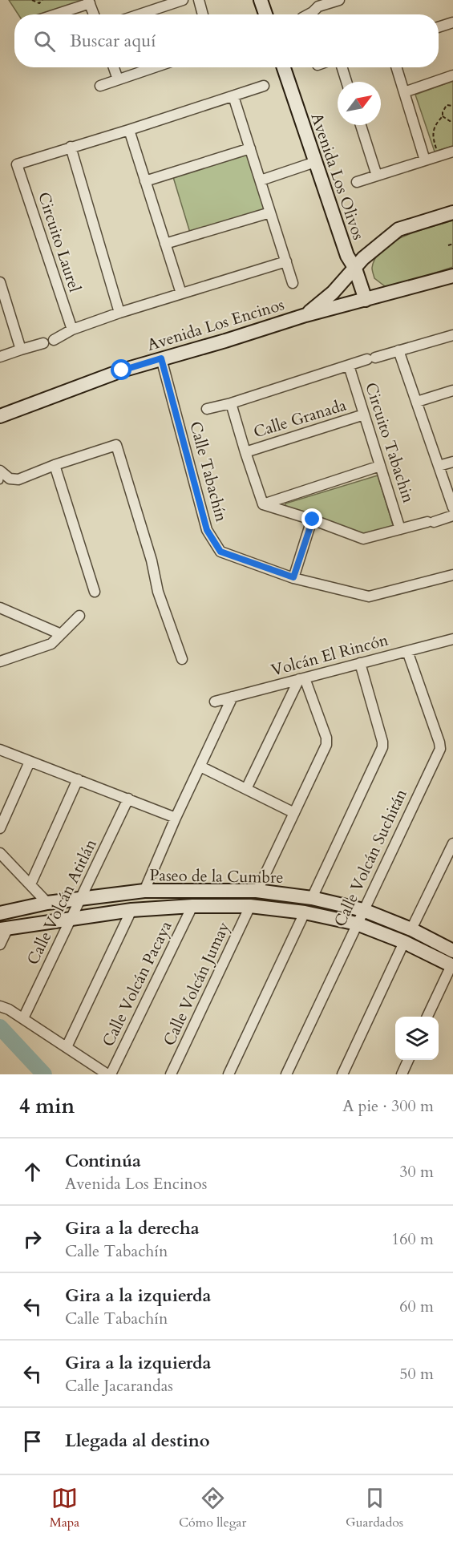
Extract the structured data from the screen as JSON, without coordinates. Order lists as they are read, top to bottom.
{
  "streets": {
    "street": [
      "Avenida Los Olivos",
      "Circuito Laurel",
      "Avenida Los Encinos",
      "Calle Granada",
      "Circuito Tabachin",
      "Calle Tabachín",
      "Volcán El Rincón",
      "Calle Volcán Suchitán",
      "Paseo de la Cumbre",
      "Calle Volcán Atitlán",
      "Calle Volcán Pacaya",
      "Calle Volcán Jumay"
    ]
  },
  "crossings": [
    ["Avenida Los Olivos", "Avenida Los Encinos"],
    ["Avenida Los Encinos", "Calle Tabachín"],
    ["Calle Granada", "Circuito Tabachin"],
    ["Volcán El Rincón", "Calle Volcán Suchitán"],
    ["Calle Volcán Suchitán", "Paseo de la Cumbre"],
    ["Paseo de la Cumbre", "Calle Volcán Atitlán"],
    ["Paseo de la Cumbre", "Calle Volcán Pacaya"],
    ["Paseo de la Cumbre", "Calle Volcán Jumay"]
  ],
  "north": "top right",
  "page": {
    "search": "Buscar aquí",
    "heading": ["4 min", "A pie · 300 m"],
    "list": [
      ["Continúa", "Avenida Los Encinos", "30 m"],
      ["Gira a la derecha", "Calle Tabachín", "160 m"],
      ["Gira a la izquierda", "Calle Tabachín", "60 m"],
      ["Gira a la izquierda", "Calle Jacarandas", "50 m"],
      "Llegada al destino"
    ],
    "nav": ["Mapa", "Cómo llegar", "Guardados"]
  }
}
